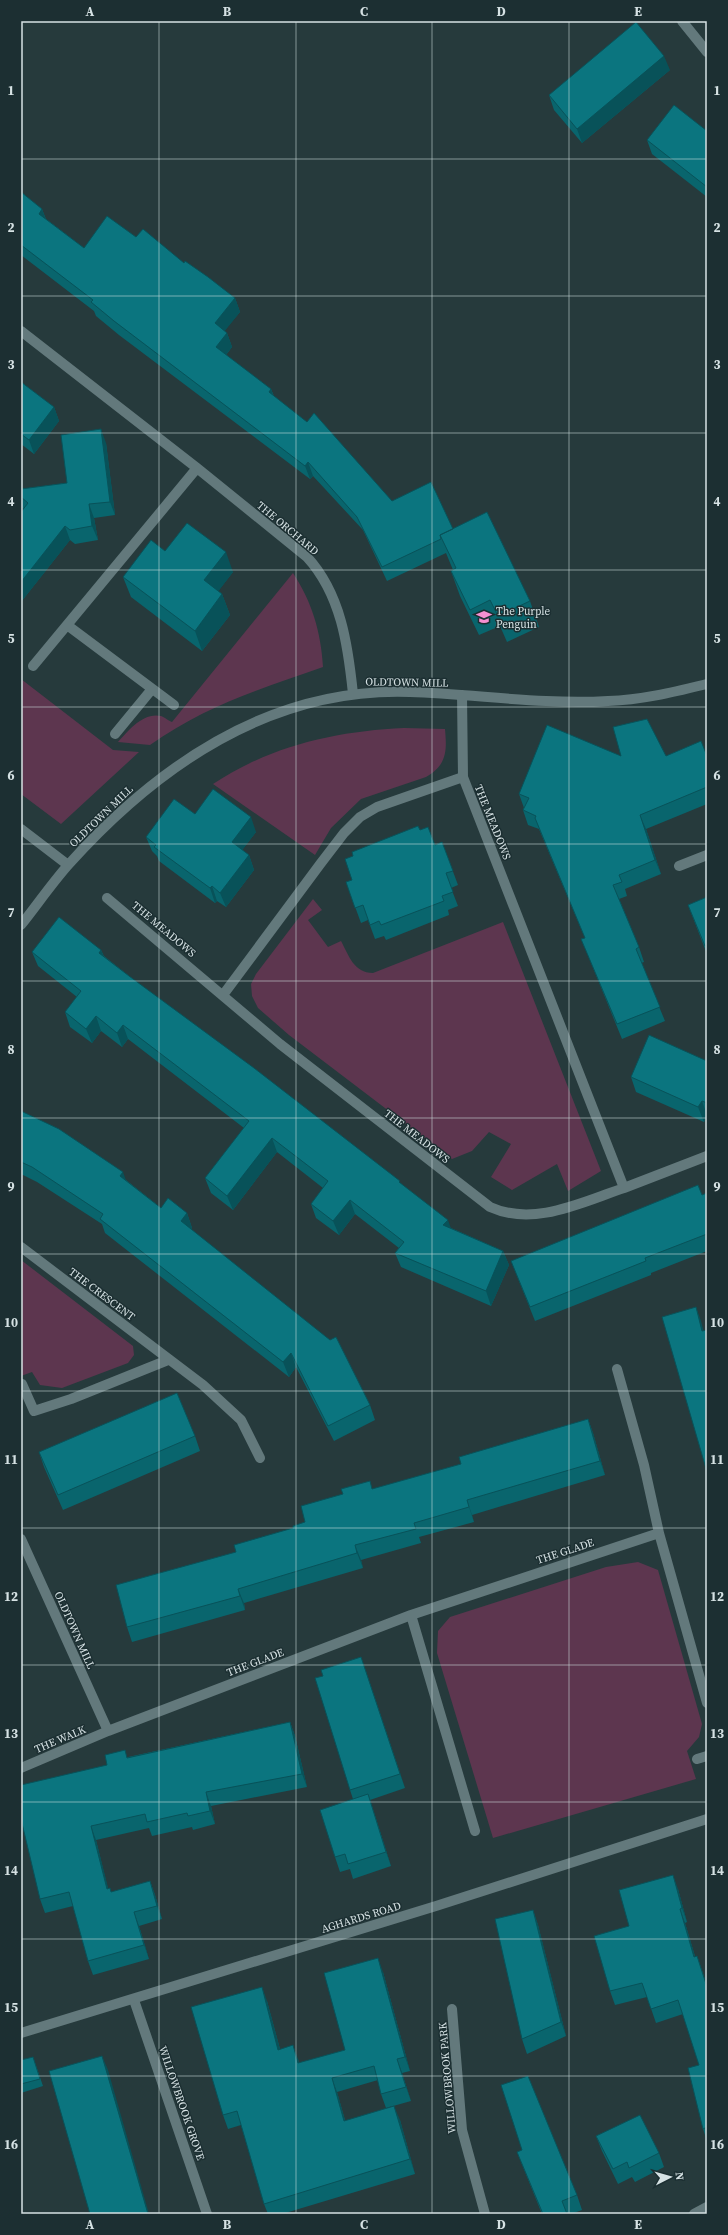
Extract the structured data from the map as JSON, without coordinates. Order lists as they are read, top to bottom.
{
  "streets": {
    "street": [
      "THE ORCHARD",
      "OLDTOWN MILL",
      "THE MEADOWS",
      "THE CRESCENT",
      "THE GLADE",
      "THE WALK",
      "AGHARDS ROAD",
      "WILLOWBROOK PARK",
      "WILLOWBROOK GROVE"
    ]
  },
  "crossings": [
    ["THE ORCHARD", "OLDTOWN MILL"],
    ["OLDTOWN MILL", "THE MEADOWS"],
    ["OLDTOWN MILL", "THE GLADE"],
    ["OLDTOWN MILL", "THE WALK"],
    ["THE GLADE", "THE WALK"],
    ["AGHARDS ROAD", "WILLOWBROOK GROVE"]
  ],
  "places": {
    "school or university": ["The Purple Penguin"]
  },
  "north": "right",
  "grid": {
    "columns": [
      "A",
      "B",
      "C",
      "D",
      "E"
    ],
    "rows": [
      "1",
      "2",
      "3",
      "4",
      "5",
      "6",
      "7",
      "8",
      "9",
      "10",
      "11",
      "12",
      "13",
      "14",
      "15",
      "16"
    ]
  }
}
